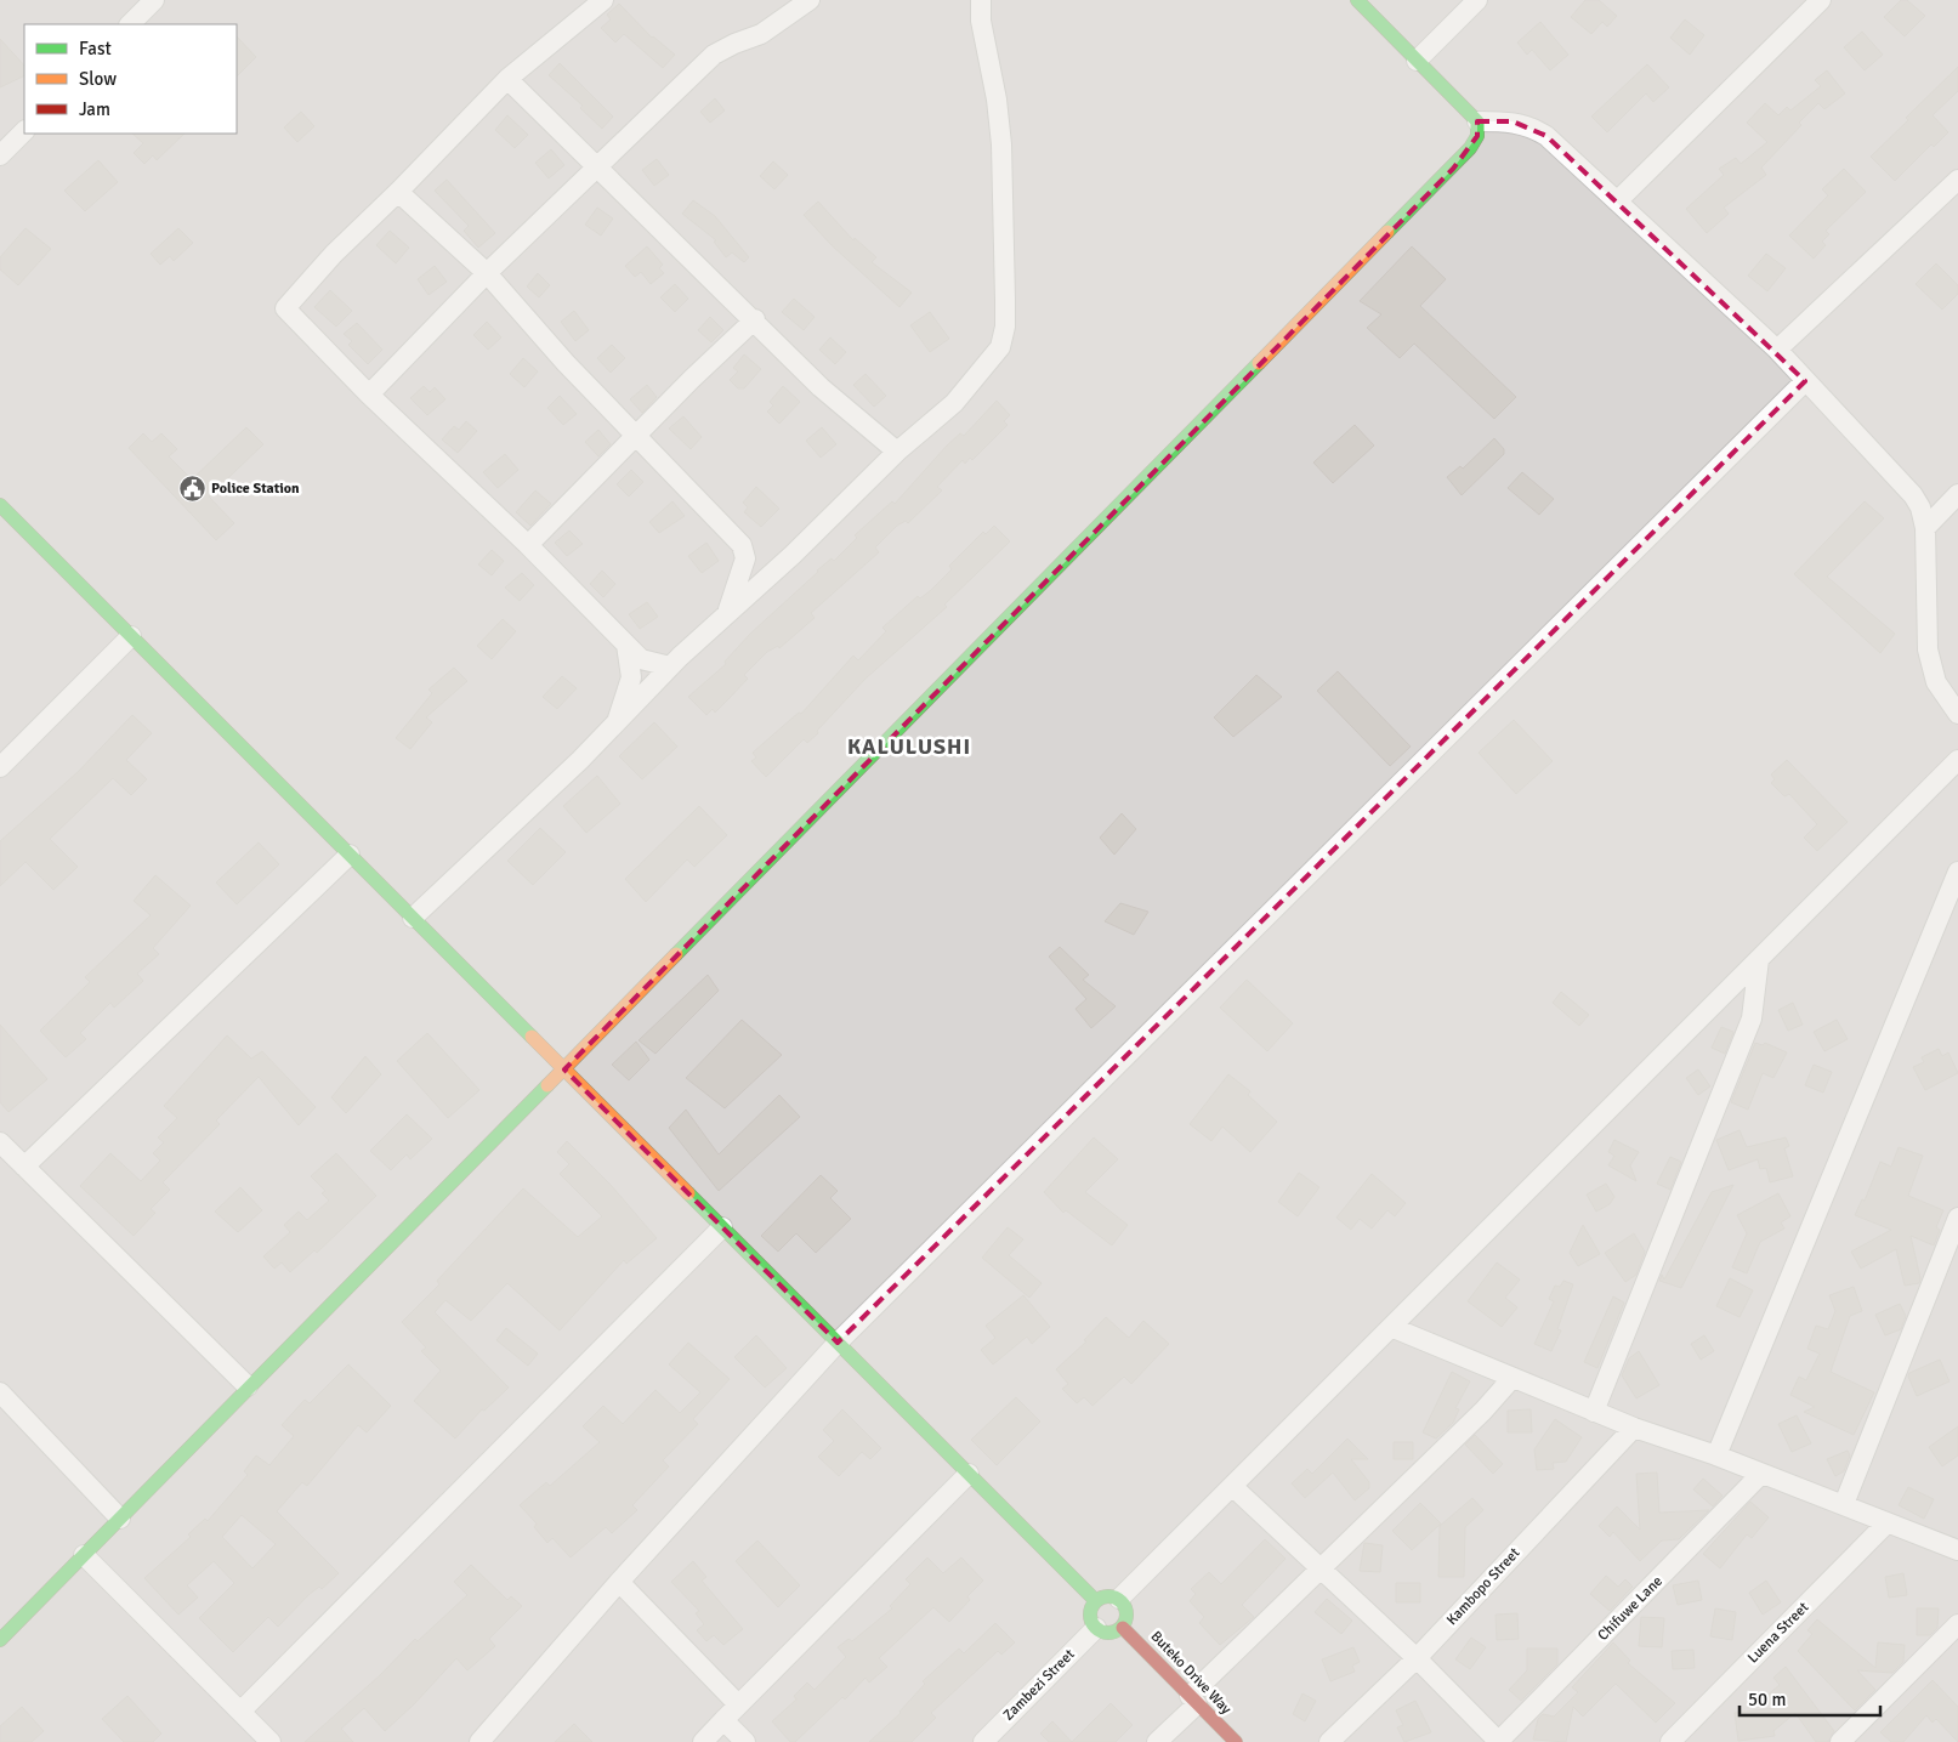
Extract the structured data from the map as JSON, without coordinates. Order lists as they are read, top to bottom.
{
  "streets": {
    "street": [
      "Kambopo Street",
      "Chifuwe Lane",
      "Luena Street",
      "Buteko Drive Way",
      "Zambezi Street"
    ]
  },
  "crossings": [
    ["Buteko Drive Way", "Zambezi Street"]
  ],
  "districts": ["KALULUSHI"],
  "places": {
    "public building": ["Police Station"]
  },
  "legend": ["Fast", "Slow", "Jam"],
  "scale_bar": "50 m"
}
